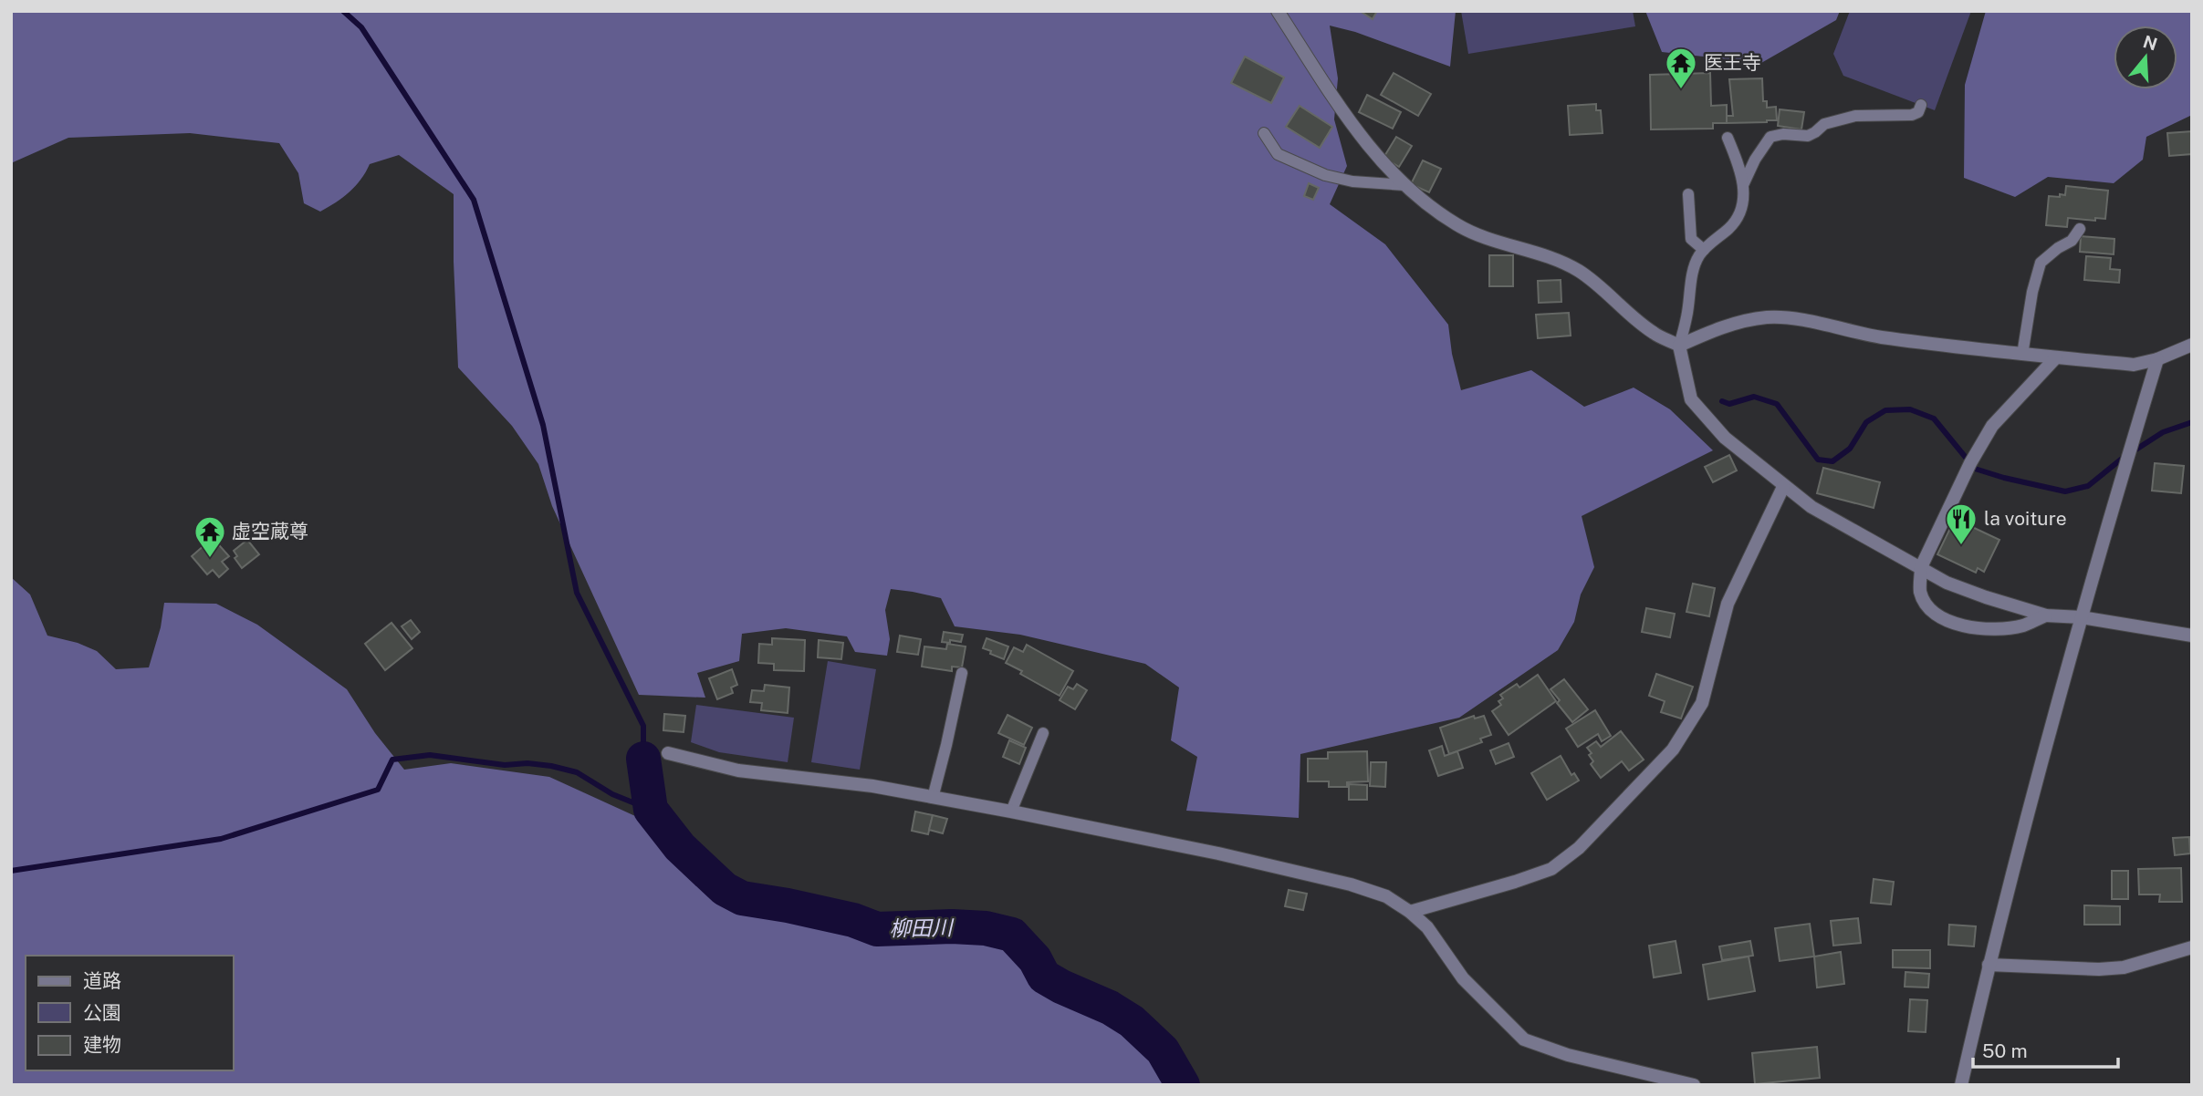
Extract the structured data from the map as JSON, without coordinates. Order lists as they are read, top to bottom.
{
  "water": ["柳田川"],
  "places": {
    "temple": ["医王寺", "虚空蔵尊"],
    "restaurant": ["la voiture"]
  },
  "legend": ["道路", "公園", "建物"],
  "scale_bar": "50 m",
  "north": "top"
}
